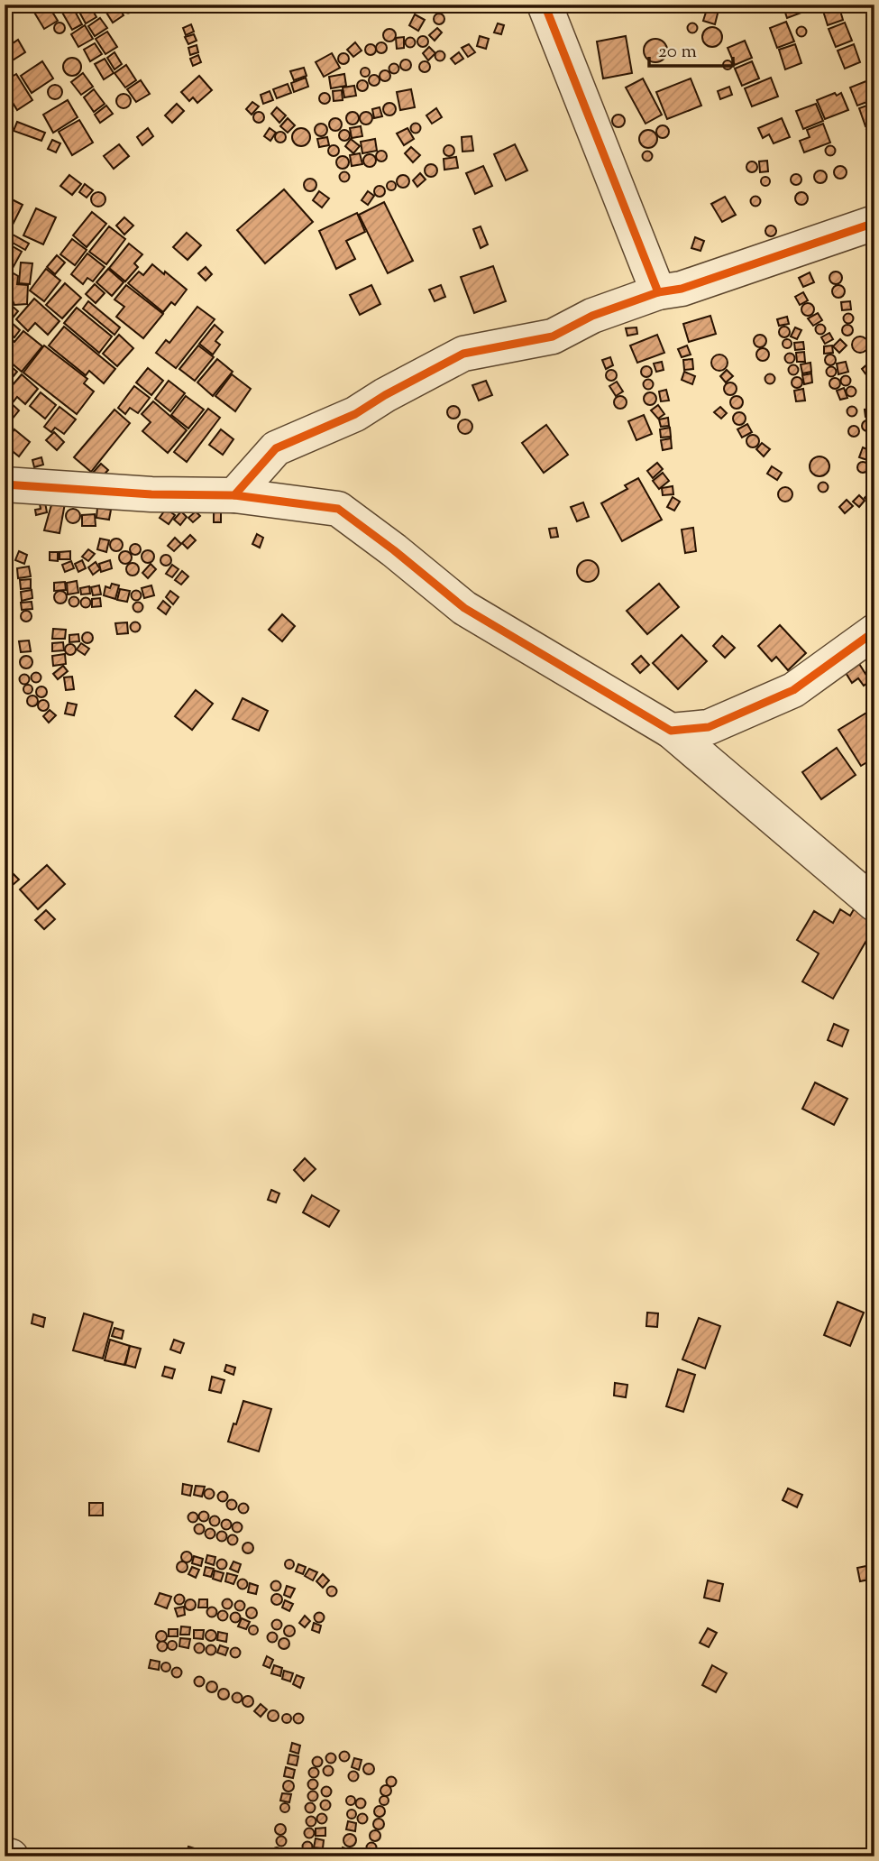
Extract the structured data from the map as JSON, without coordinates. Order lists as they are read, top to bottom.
{
  "scale_bar": "20 m"
}
